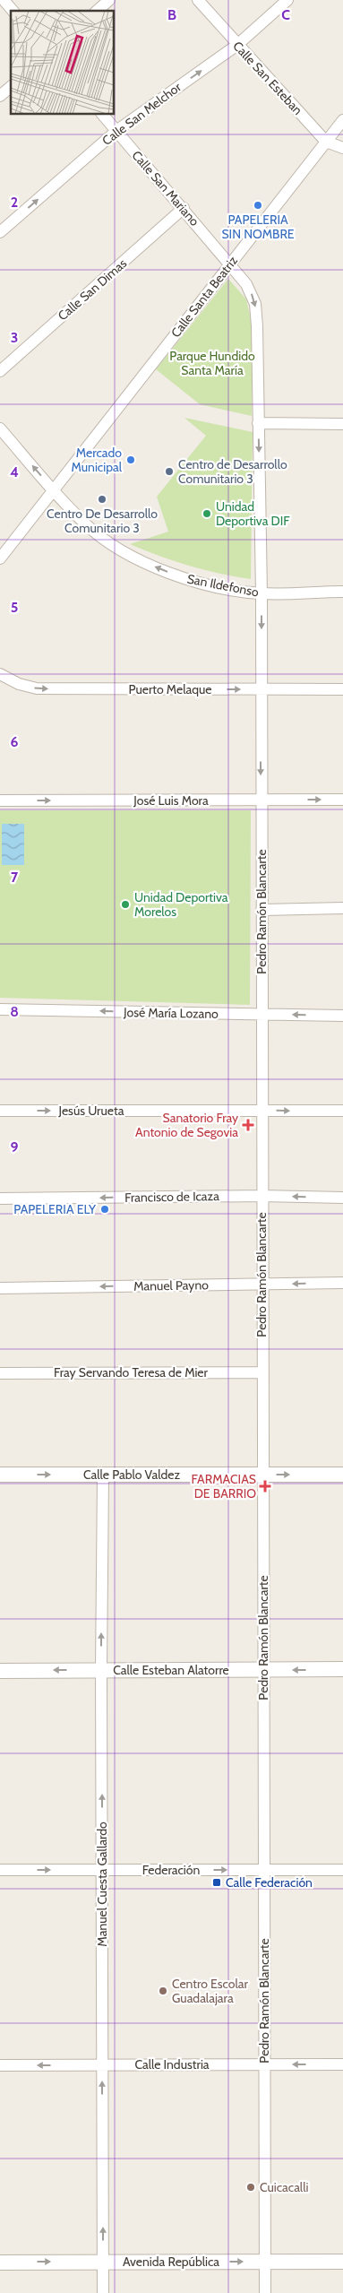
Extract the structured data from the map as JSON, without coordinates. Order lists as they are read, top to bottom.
{
  "streets": {
    "street": [
      "Calle San Esteban",
      "Calle San Melchor",
      "Calle San Mariano",
      "Calle San Dimas",
      "Calle Santa Beatriz",
      "San Ildefonso",
      "Puerto Melaque",
      "José Luis Mora",
      "Pedro Ramón Blancarte",
      "José María Lozano",
      "Jesús Urueta",
      "Francisco de Icaza",
      "Manuel Payno",
      "Fray Servando Teresa de Mier",
      "Calle Pablo Valdez",
      "Calle Esteban Alatorre",
      "Federación",
      "Manuel Cuesta Gallardo",
      "Calle Industria",
      "Avenida República"
    ]
  },
  "crossings": [
    ["Calle San Esteban", "Calle San Melchor"],
    ["Calle San Esteban", "Calle Santa Beatriz"],
    ["Calle San Melchor", "Calle San Mariano"],
    ["Calle San Mariano", "Calle San Dimas"],
    ["Calle San Mariano", "Calle Santa Beatriz"],
    ["Calle San Mariano", "Pedro Ramón Blancarte"],
    ["Calle Santa Beatriz", "San Ildefonso"],
    ["Calle Santa Beatriz", "Pedro Ramón Blancarte"],
    ["San Ildefonso", "Pedro Ramón Blancarte"],
    ["Puerto Melaque", "Pedro Ramón Blancarte"],
    ["José Luis Mora", "Pedro Ramón Blancarte"],
    ["Pedro Ramón Blancarte", "José María Lozano"],
    ["Pedro Ramón Blancarte", "Jesús Urueta"],
    ["Pedro Ramón Blancarte", "Francisco de Icaza"],
    ["Pedro Ramón Blancarte", "Manuel Payno"],
    ["Pedro Ramón Blancarte", "Fray Servando Teresa de Mier"],
    ["Pedro Ramón Blancarte", "Calle Pablo Valdez"],
    ["Pedro Ramón Blancarte", "Calle Esteban Alatorre"],
    ["Pedro Ramón Blancarte", "Federación"],
    ["Pedro Ramón Blancarte", "Calle Industria"],
    ["Pedro Ramón Blancarte", "Avenida República"],
    ["Calle Pablo Valdez", "Manuel Cuesta Gallardo"],
    ["Calle Esteban Alatorre", "Manuel Cuesta Gallardo"],
    ["Federación", "Manuel Cuesta Gallardo"],
    ["Manuel Cuesta Gallardo", "Calle Industria"],
    ["Manuel Cuesta Gallardo", "Avenida República"]
  ],
  "one_way": [
    "Calle San Melchor",
    "San Ildefonso",
    "Puerto Melaque",
    "José Luis Mora",
    "José María Lozano",
    "Jesús Urueta",
    "Francisco de Icaza",
    "Manuel Payno",
    "Calle Pablo Valdez",
    "Calle Esteban Alatorre",
    "Federación",
    "Manuel Cuesta Gallardo",
    "Calle Industria",
    "Avenida República"
  ],
  "parks": ["Parque Hundido Santa María"],
  "places": {
    "other": [
      "PAPELERIA SIN NOMBRE",
      "Mercado Municipal",
      "Centro de Desarrollo Comunitario 3",
      "Centro De Desarrollo Comunitario 3",
      "Unidad Deportiva DIF",
      "Unidad Deportiva Morelos",
      "PAPELERIA ELY",
      "Centro Escolar Guadalajara",
      "Cuicacalli"
    ],
    "health": ["Sanatorio Fray Antonio de Segovia", "FARMACIAS DE BARRIO"],
    "transit": ["Calle Federación"]
  },
  "grid": {
    "columns": ["B", "C"],
    "rows": [
      "2",
      "3",
      "4",
      "5",
      "6",
      "7",
      "8",
      "9"
    ]
  }
}
